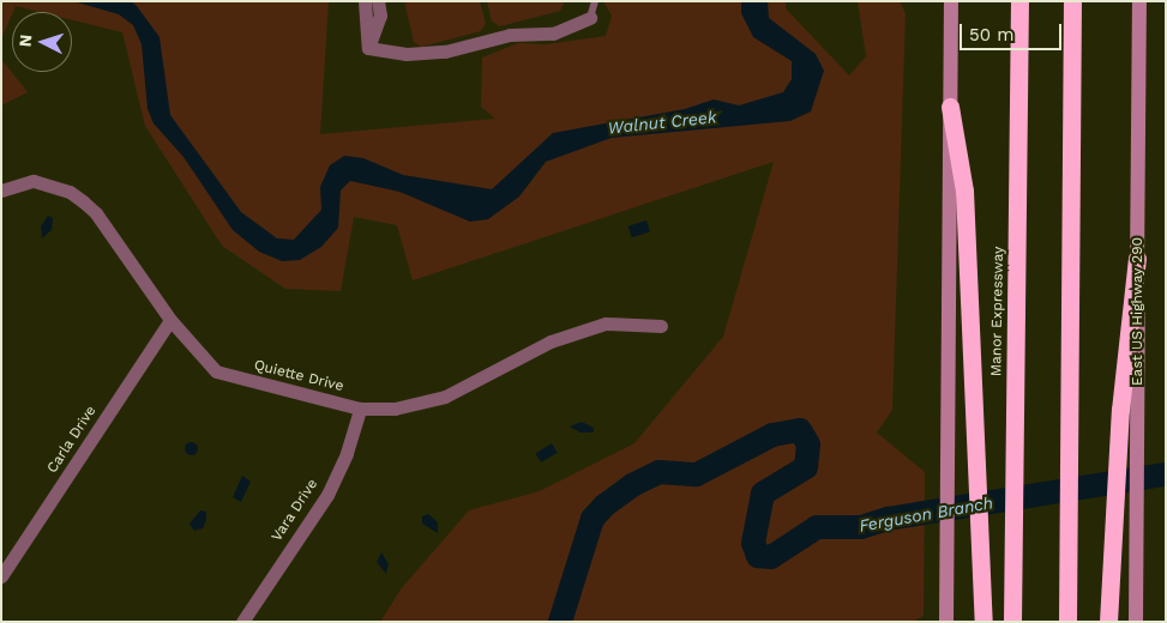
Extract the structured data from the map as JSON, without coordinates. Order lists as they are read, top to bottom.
{
  "streets": {
    "highway": ["Manor Expressway"],
    "main road": ["East US Highway 290"],
    "street": ["Quiette Drive", "Carla Drive", "Vara Drive"]
  },
  "crossings": [
    ["Quiette Drive", "Carla Drive"],
    ["Quiette Drive", "Vara Drive"]
  ],
  "water": ["Walnut Creek", "Ferguson Branch"],
  "scale_bar": "50 m",
  "north": "left"
}
